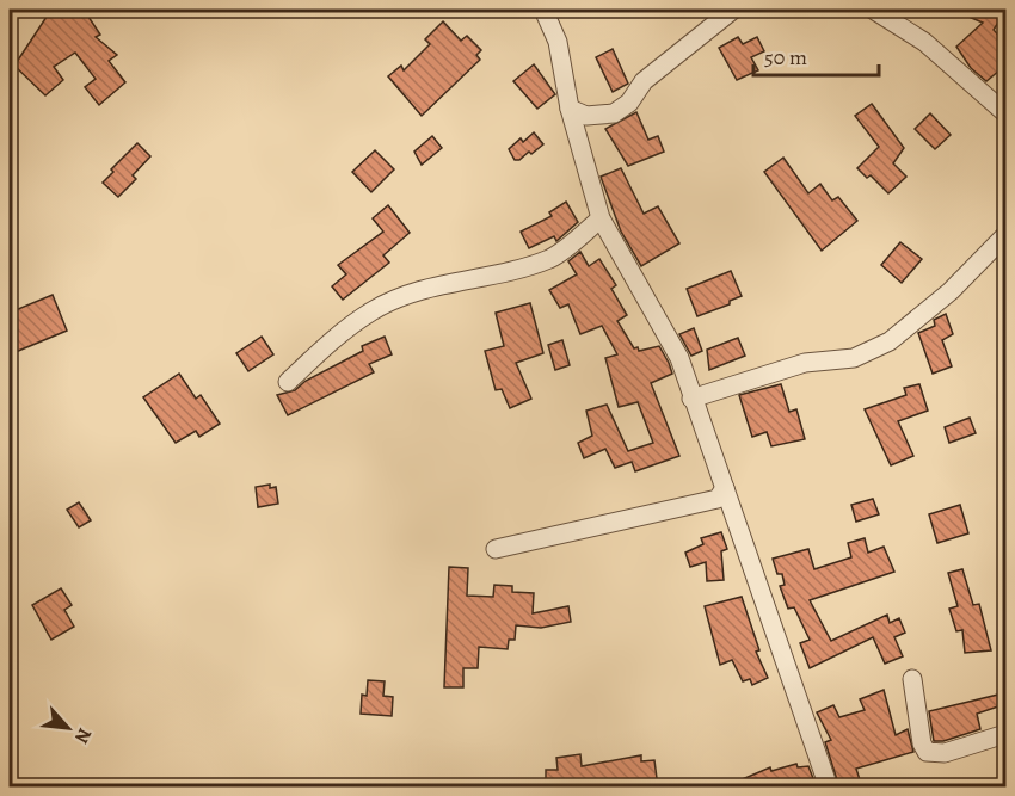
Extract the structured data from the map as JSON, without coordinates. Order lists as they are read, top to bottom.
{
  "scale_bar": "50 m",
  "north": "bottom right"
}
